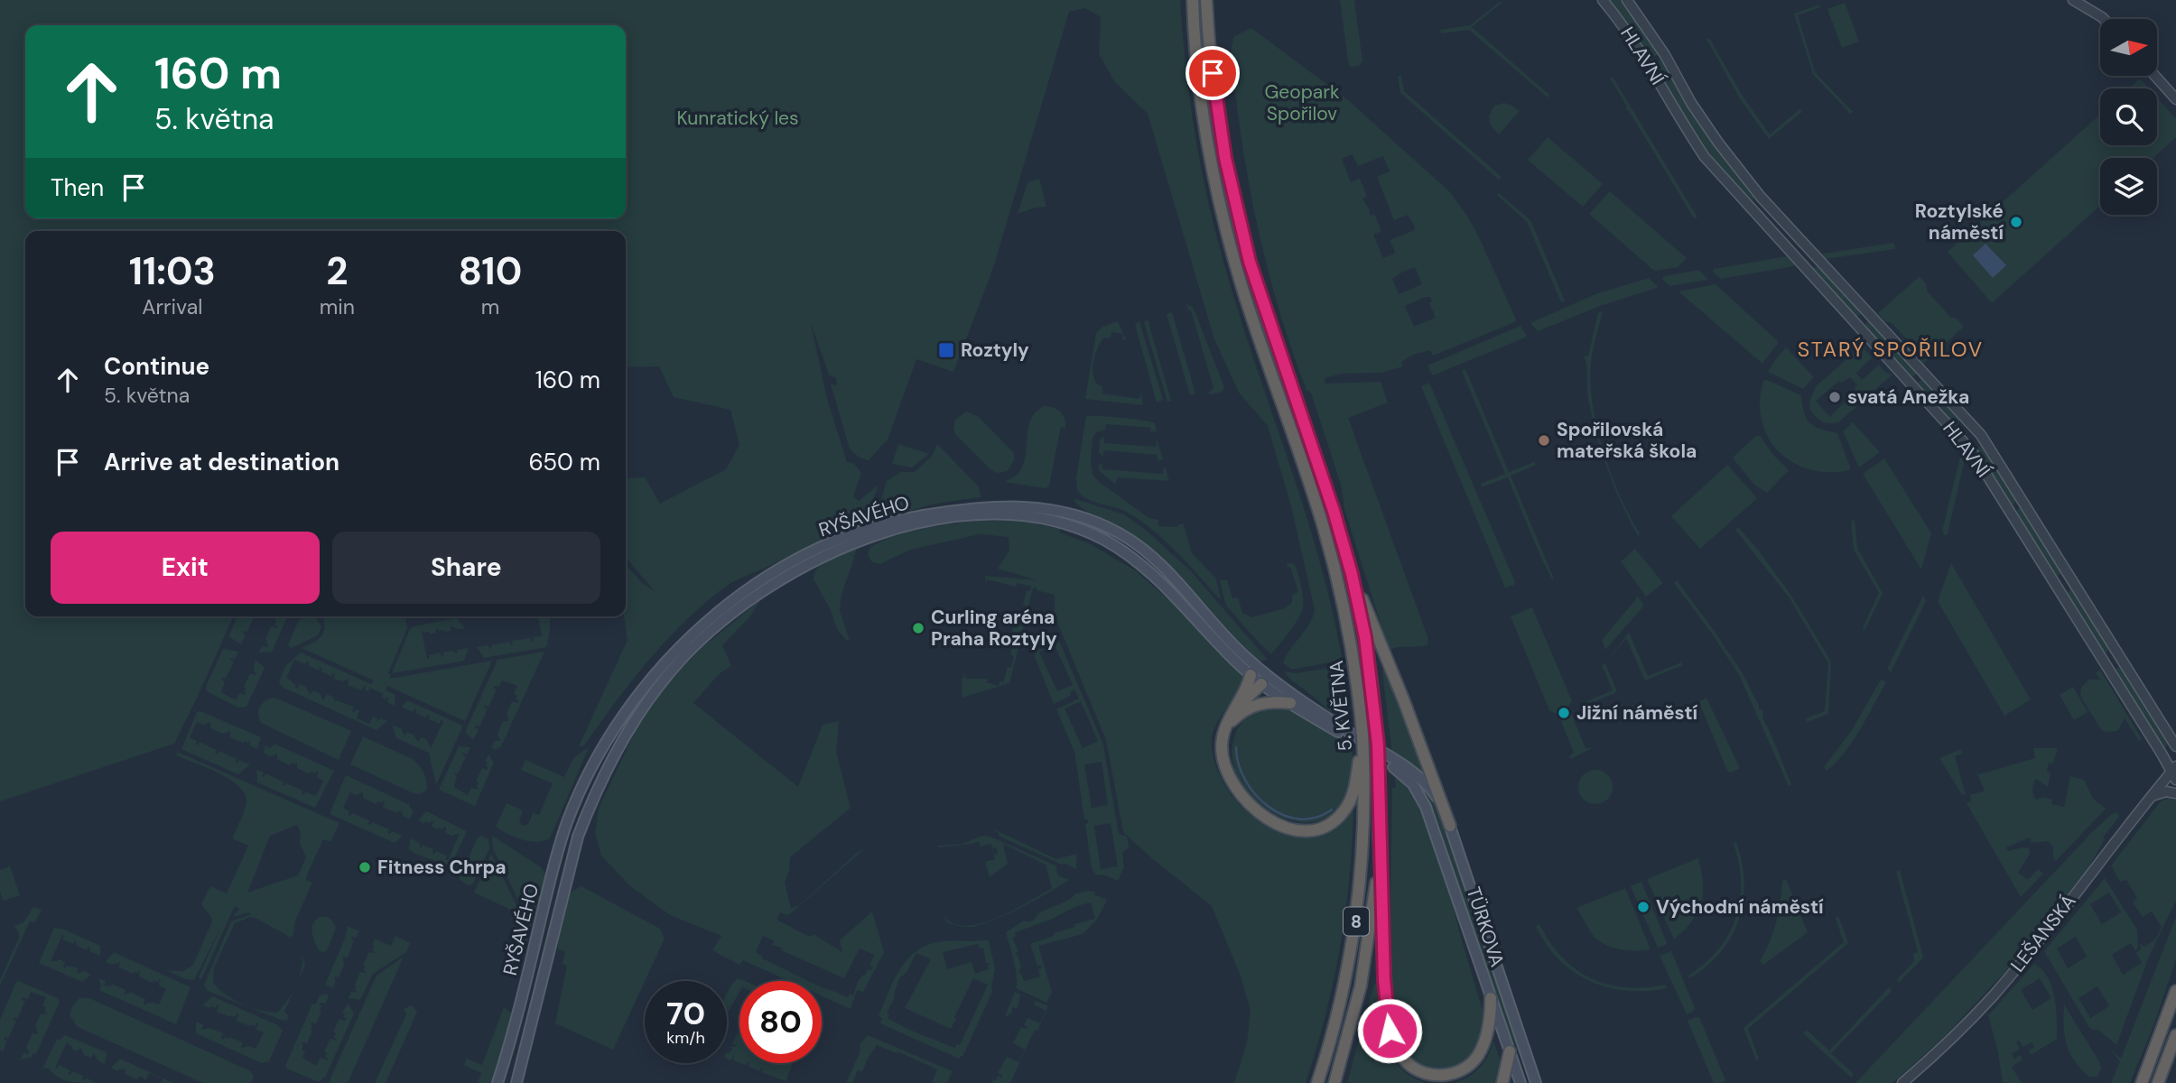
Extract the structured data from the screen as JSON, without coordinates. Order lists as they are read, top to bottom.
{
  "streets": {
    "highway": ["5. KVĚTNA", "8"],
    "main road": ["RYŠAVÉHO", "TÜRKOVA"],
    "street": ["HLAVNÍ", "LEŠANSKÁ"]
  },
  "crossings": [
    ["HLAVNÍ", "LEŠANSKÁ"],
    ["RYŠAVÉHO", "TÜRKOVA"]
  ],
  "districts": ["STARÝ SPOŘILOV"],
  "parks": ["Geopark Spořilov", "Kunratický les"],
  "places": {
    "other": [
      "Roztylské náměstí",
      "svatá Anežka",
      "Spořilovská mateřská škola",
      "Curling aréna Praha Roztyly",
      "Jižní náměstí",
      "Fitness Chrpa",
      "Východní náměstí"
    ],
    "transit": ["Roztyly"]
  },
  "north": "right",
  "page": {
    "turn": ["160 m", "5. května"],
    "then": "Then",
    "eta": [
      "11:03",
      "Arrival",
      "2",
      "min",
      "810",
      "m"
    ],
    "list": [
      {
        "name": "Continue",
        "note": "5. května",
        "value": "160 m"
      },
      {
        "name": "Arrive at destination",
        "value": "650 m"
      }
    ],
    "buttons": ["Exit", "Share"],
    "speed": "70 km/h",
    "limit": "80"
  }
}
